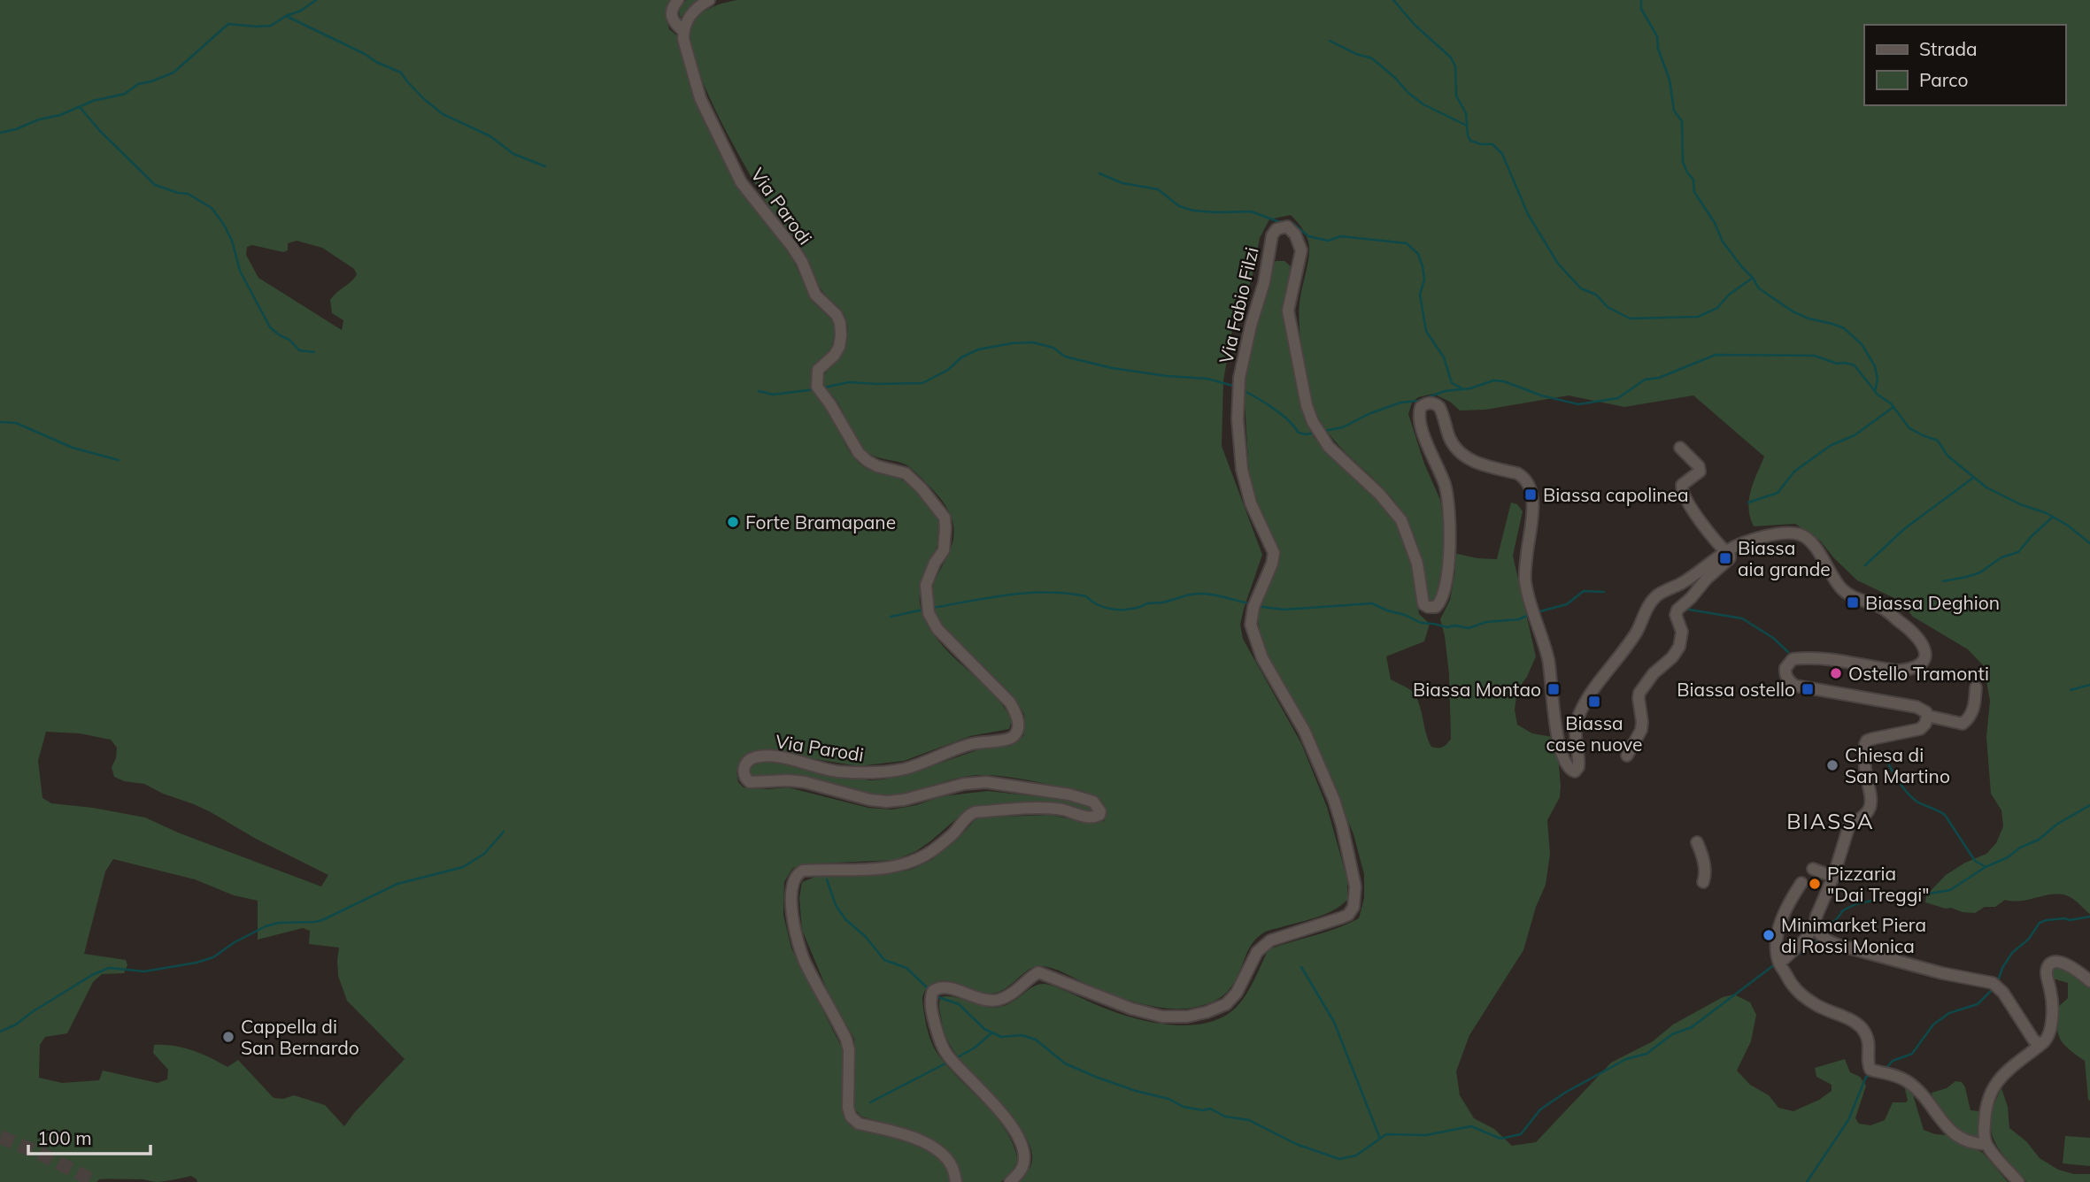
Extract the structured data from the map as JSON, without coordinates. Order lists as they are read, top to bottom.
{
  "streets": {
    "street": ["Via Parodi", "Via Fabio Filzi"]
  },
  "districts": ["BIASSA"],
  "places": {
    "transit": [
      "Biassa capolinea",
      "Biassa aia grande",
      "Biassa Deghion",
      "Biassa Montao",
      "Biassa ostello",
      "Biassa case nuove"
    ],
    "other": [
      "Forte Bramapane",
      "Ostello Tramonti",
      "Chiesa di San Martino",
      "Pizzaria \"Dai Treggi\"",
      "Minimarket Piera di Rossi Monica",
      "Cappella di San Bernardo"
    ]
  },
  "legend": ["Strada", "Parco"],
  "scale_bar": "100 m"
}
